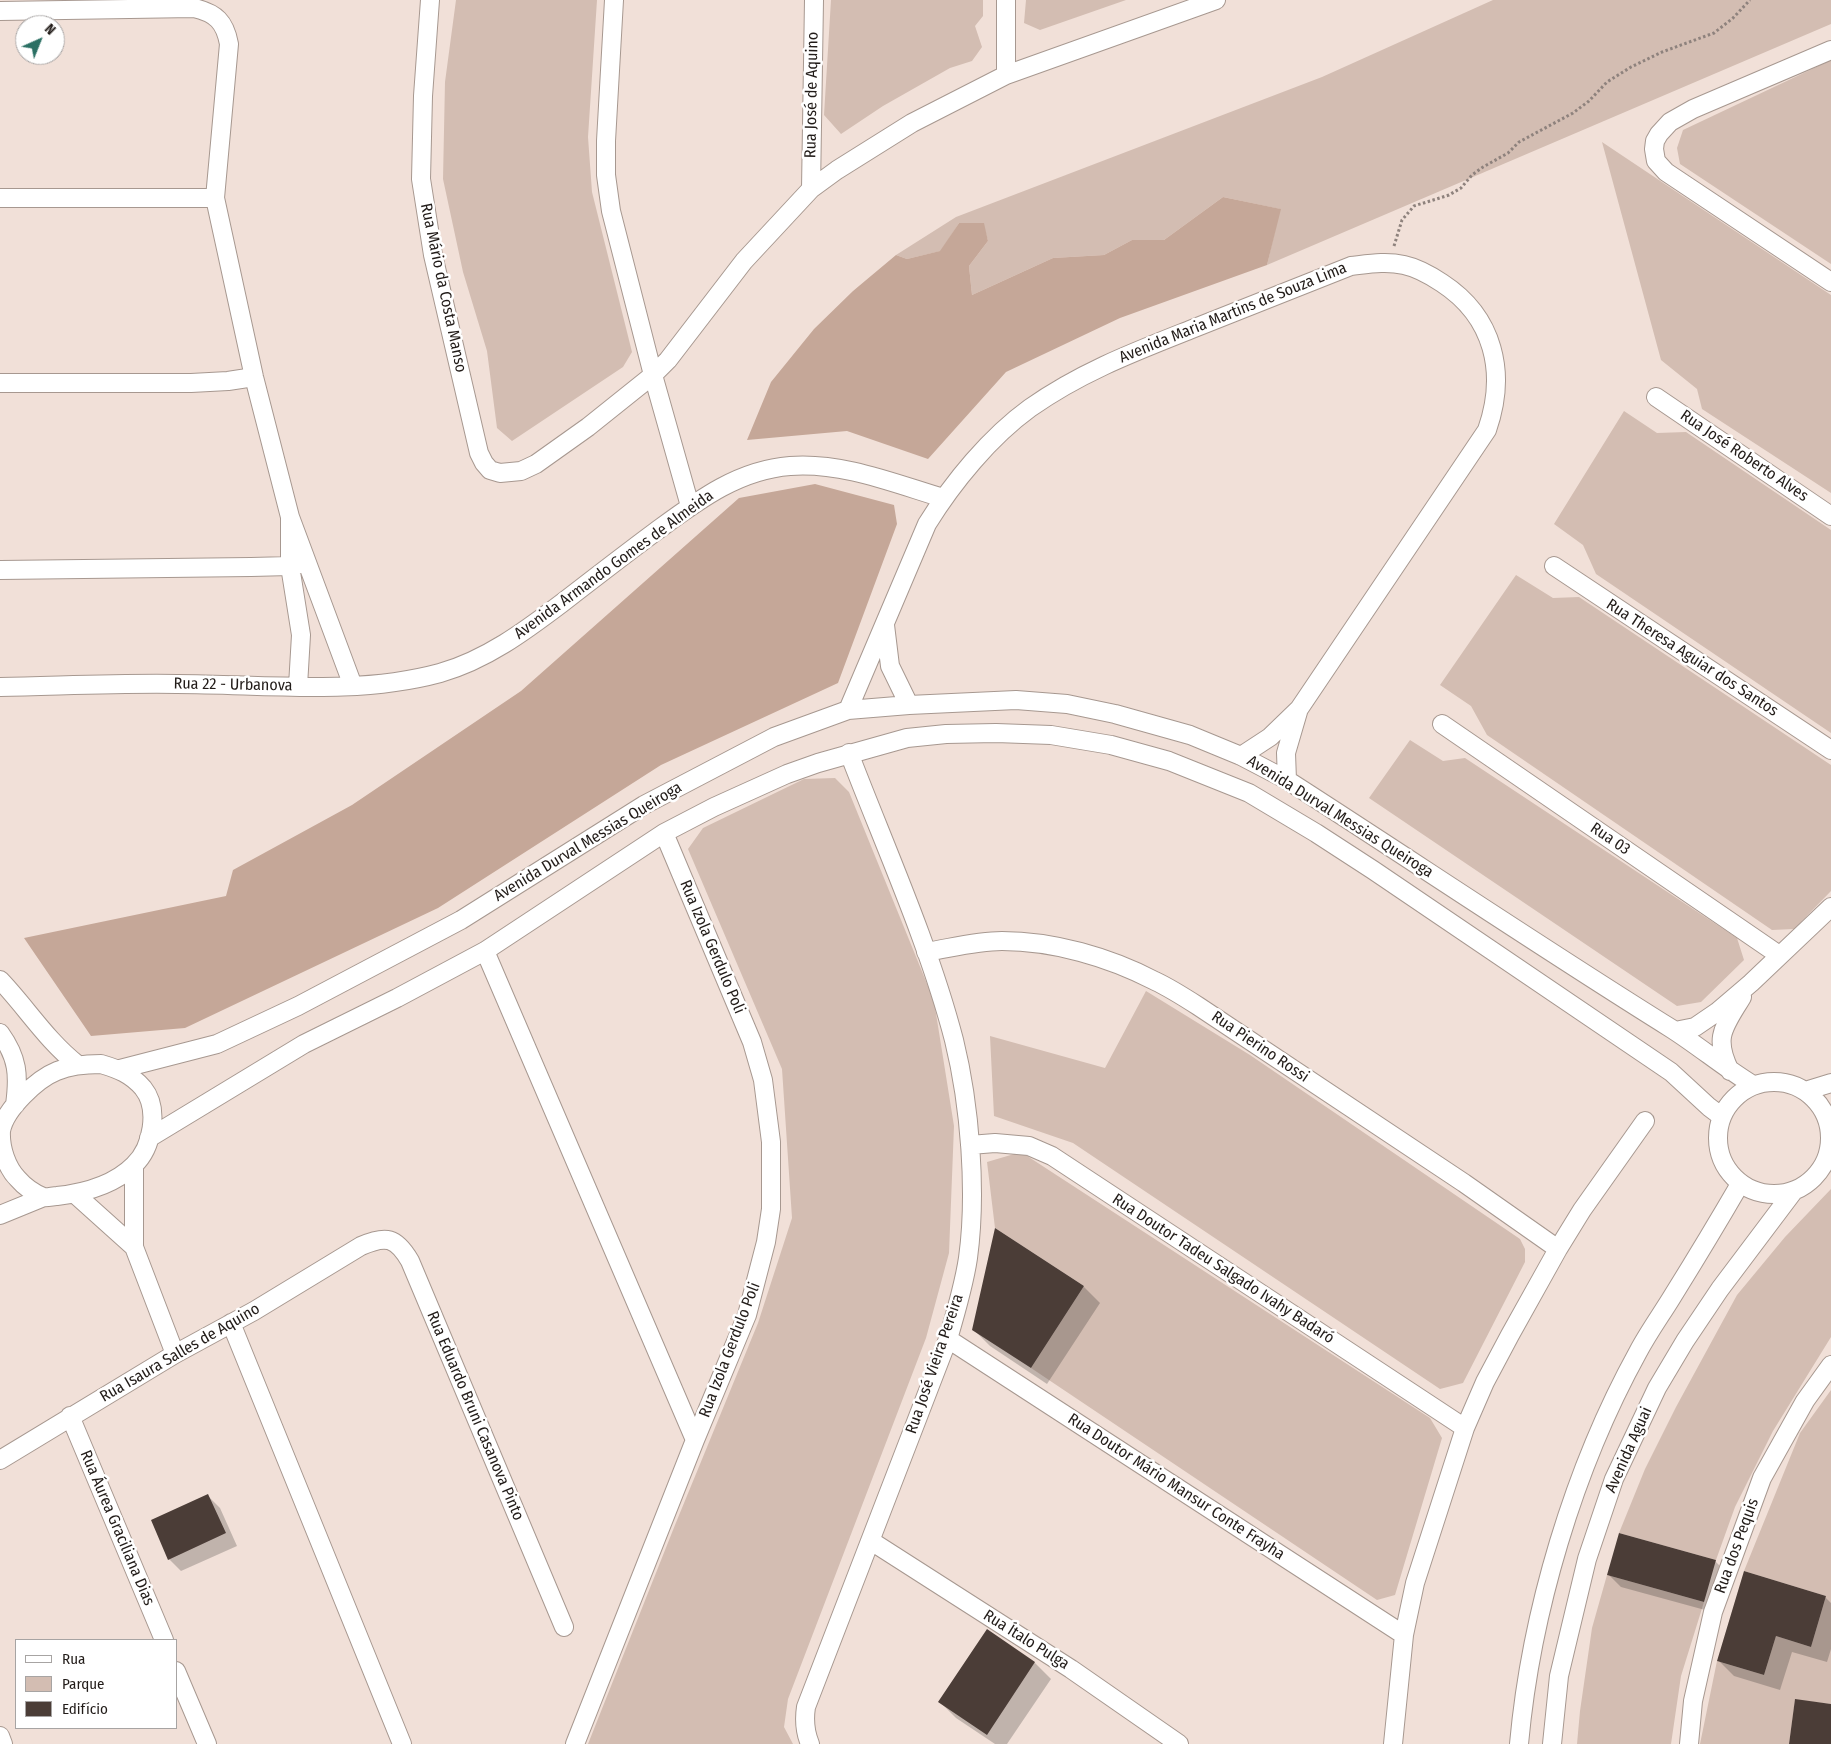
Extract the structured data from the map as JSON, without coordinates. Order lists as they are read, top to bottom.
{
  "streets": {
    "street": [
      "Rua José de Aquino",
      "Rua Mário da Costa Manso",
      "Avenida Maria Martins de Souza Lima",
      "Rua José Roberto Alves",
      "Avenida Armando Gomes de Almeida",
      "Rua Theresa Aguiar dos Santos",
      "Rua 22 - Urbanova",
      "Avenida Durval Messias Queiroga",
      "Rua 03",
      "Rua Izola Gerdulo Poli",
      "Rua Pierino Rossi",
      "Rua Doutor Tadeu Salgado Ivahy Badaró",
      "Rua Isaura Salles de Aquino",
      "Rua José Vieira Pereira",
      "Rua Eduardo Bruni Casanova Pinto",
      "Avenida Aguai",
      "Rua Doutor Mário Mansur Conte Frayha",
      "Rua Áurea Graciliana Dias",
      "Rua dos Pequis",
      "Rua Ítalo Pulga"
    ]
  },
  "crossings": [
    ["Avenida Maria Martins de Souza Lima", "Avenida Armando Gomes de Almeida"],
    ["Avenida Maria Martins de Souza Lima", "Avenida Durval Messias Queiroga"],
    ["Avenida Armando Gomes de Almeida", "Rua 22 - Urbanova"],
    ["Avenida Durval Messias Queiroga", "Rua Izola Gerdulo Poli"],
    ["Avenida Durval Messias Queiroga", "Rua José Vieira Pereira"],
    ["Avenida Durval Messias Queiroga", "Avenida Aguai"],
    ["Rua Pierino Rossi", "Rua José Vieira Pereira"],
    ["Rua Doutor Tadeu Salgado Ivahy Badaró", "Rua José Vieira Pereira"],
    ["Rua Isaura Salles de Aquino", "Rua Eduardo Bruni Casanova Pinto"],
    ["Rua Isaura Salles de Aquino", "Rua Áurea Graciliana Dias"],
    ["Rua José Vieira Pereira", "Rua Doutor Mário Mansur Conte Frayha"],
    ["Rua José Vieira Pereira", "Rua Ítalo Pulga"]
  ],
  "legend": ["Rua", "Parque", "Edifício"],
  "north": "top right"
}
